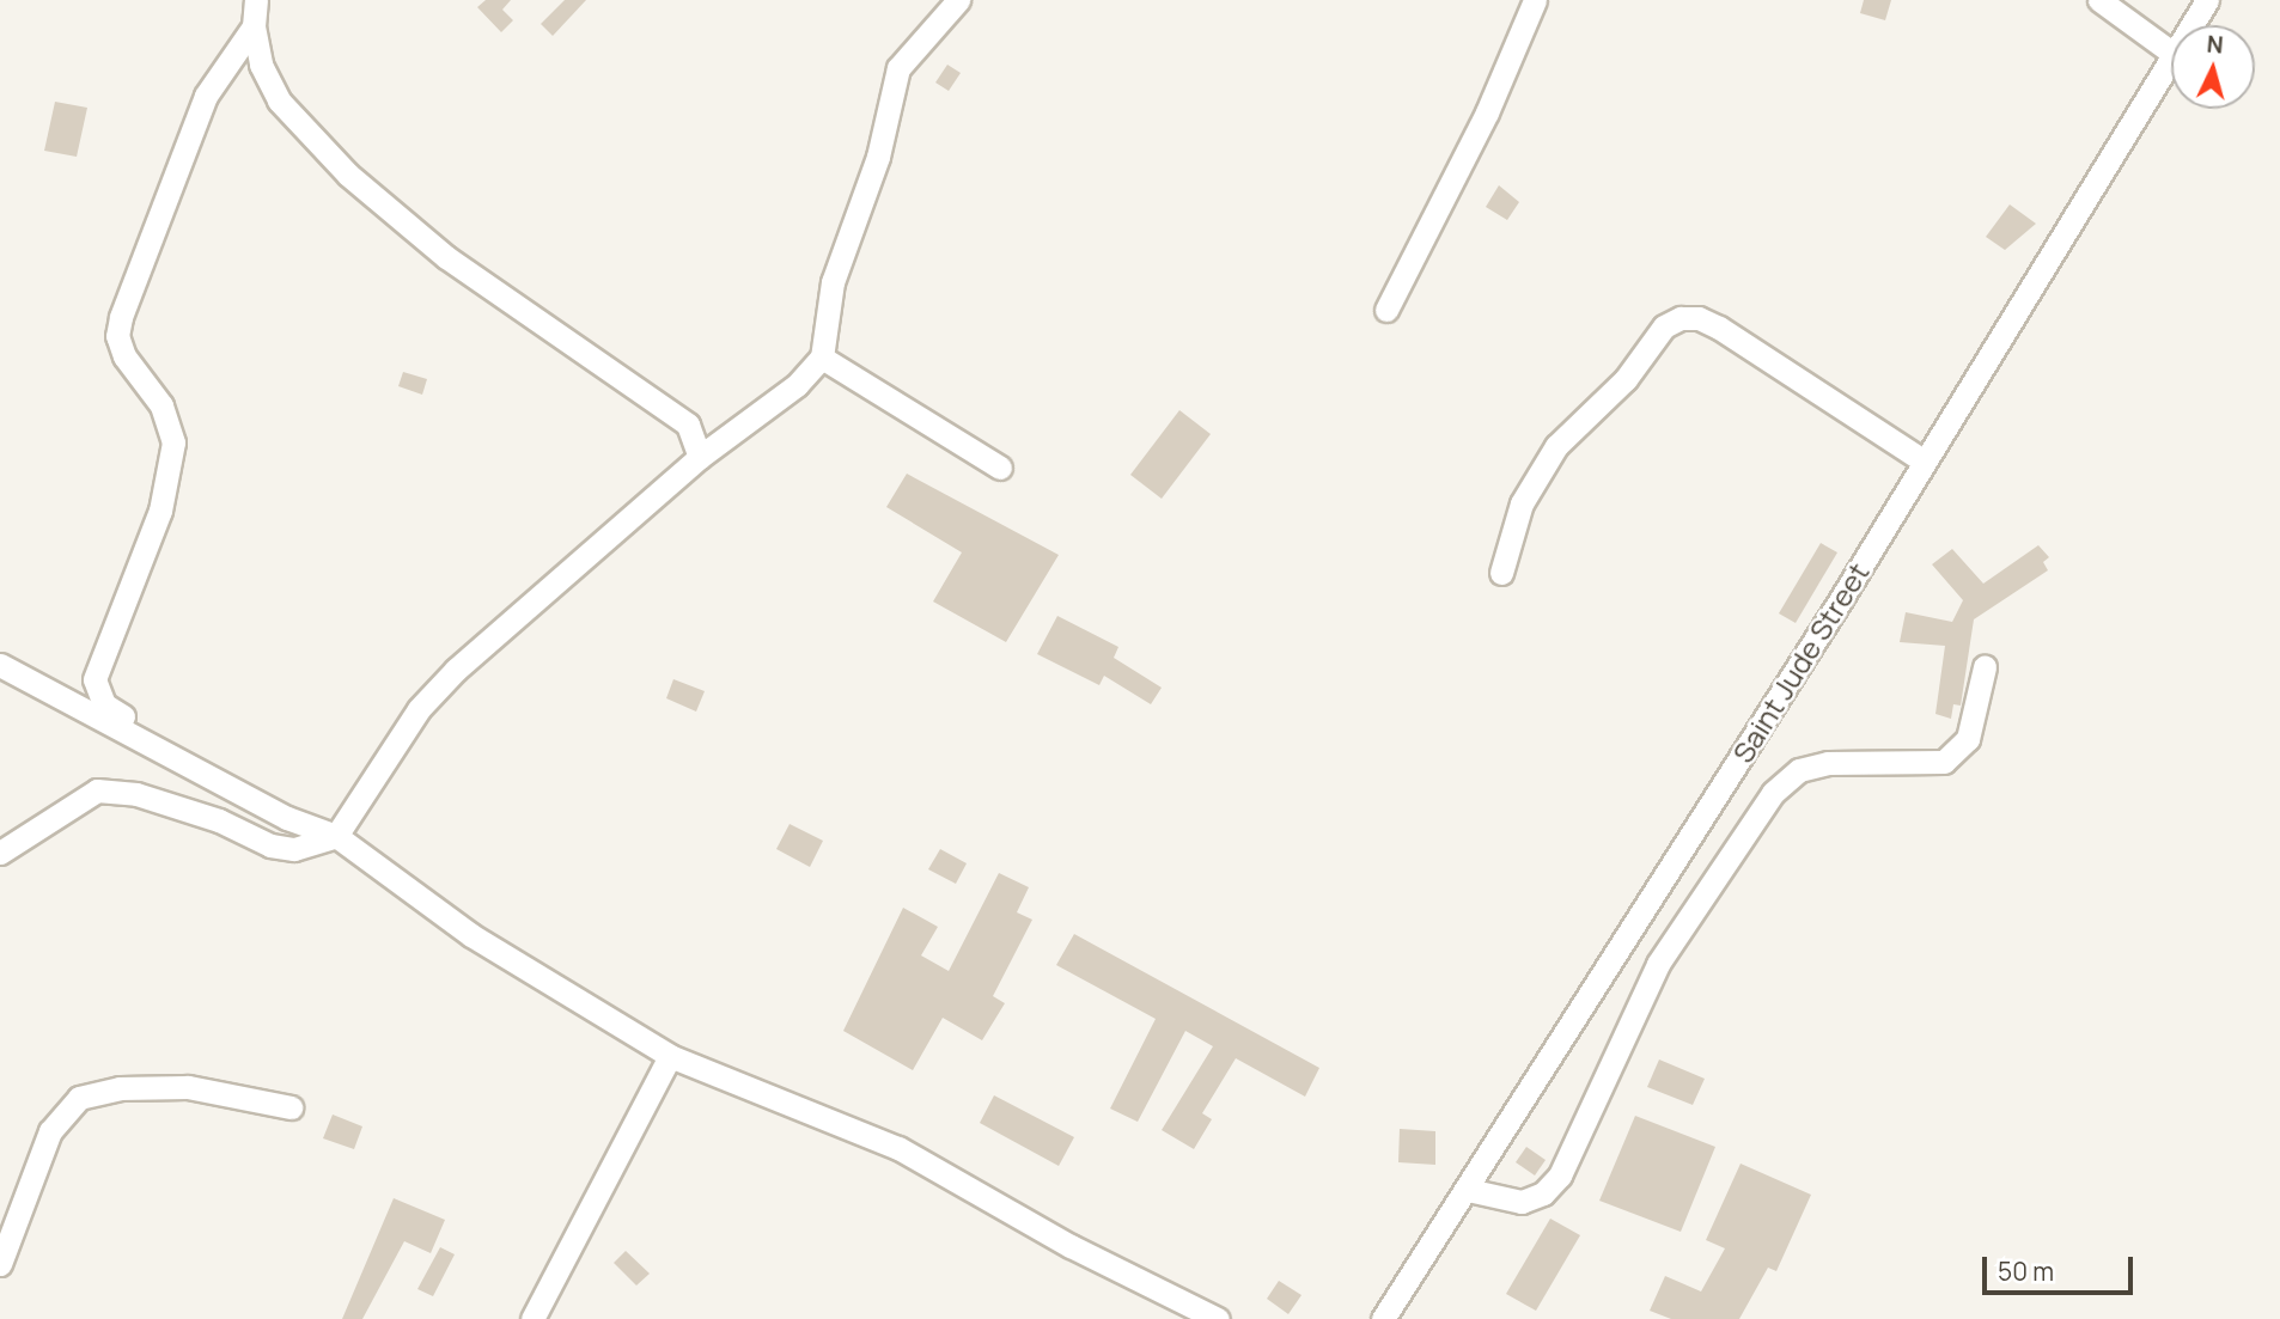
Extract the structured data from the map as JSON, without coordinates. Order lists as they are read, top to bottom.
{
  "streets": {
    "street": ["Saint Jude Street"]
  },
  "scale_bar": "50 m",
  "north": "top"
}
